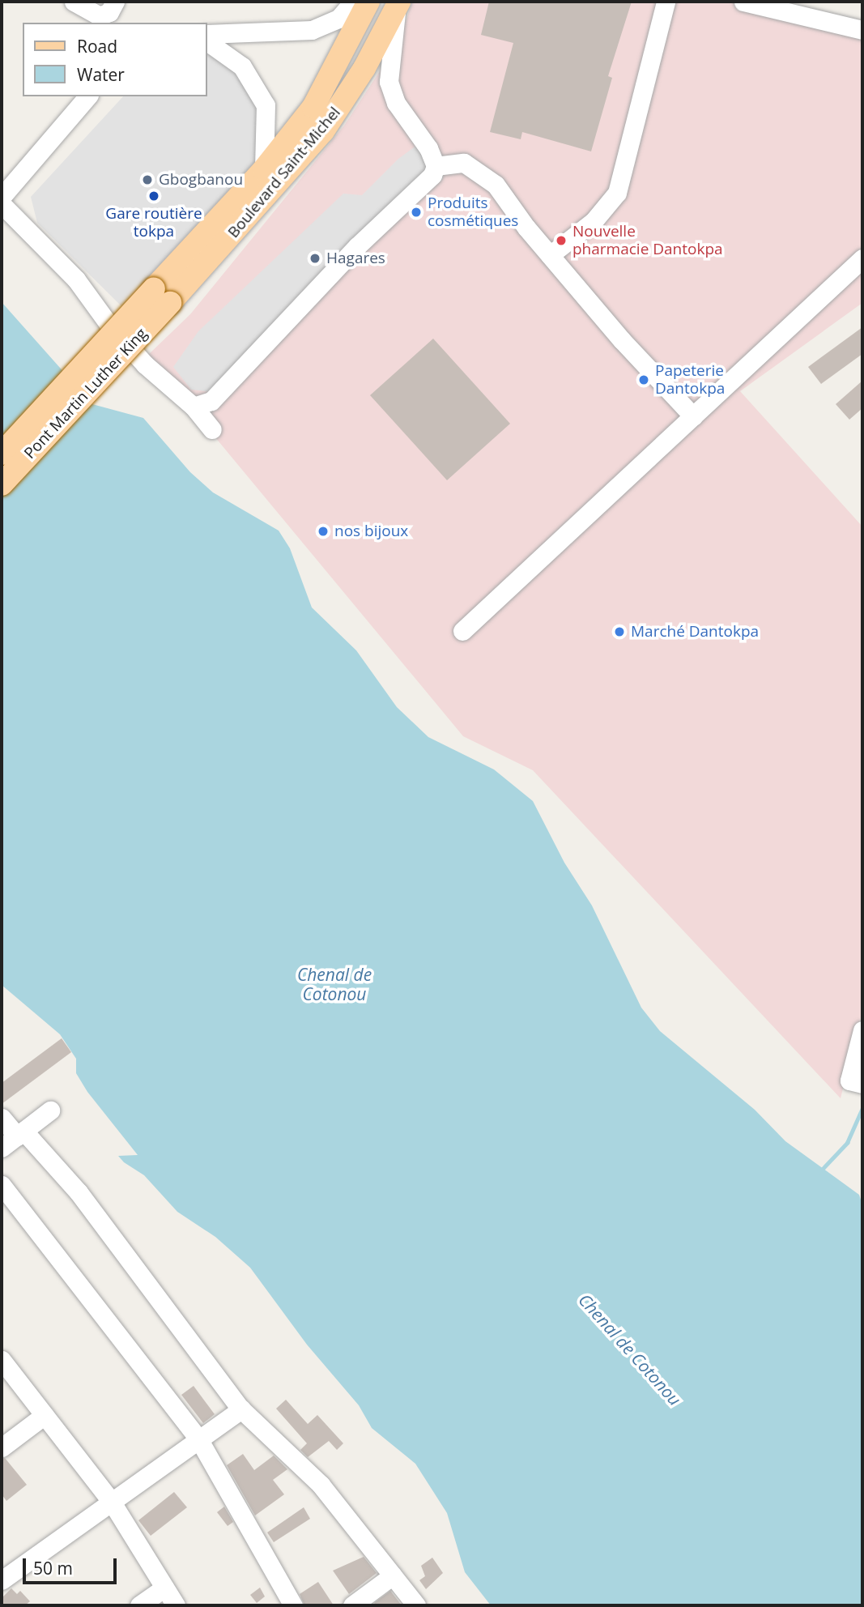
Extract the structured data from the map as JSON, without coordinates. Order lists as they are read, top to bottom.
{
  "streets": {
    "main road": ["Boulevard Saint-Michel", "Pont Martin Luther King"]
  },
  "crossings": [
    ["Boulevard Saint-Michel", "Pont Martin Luther King"]
  ],
  "water": ["Chenal de Cotonou"],
  "places": [
    "Gbogbanou",
    "Gare routière tokpa",
    "Produits cosmétiques",
    "Nouvelle pharmacie Dantokpa",
    "Hagares",
    "Papeterie Dantokpa",
    "nos bijoux",
    "Marché Dantokpa"
  ],
  "legend": ["Road", "Water"],
  "scale_bar": "50 m"
}
